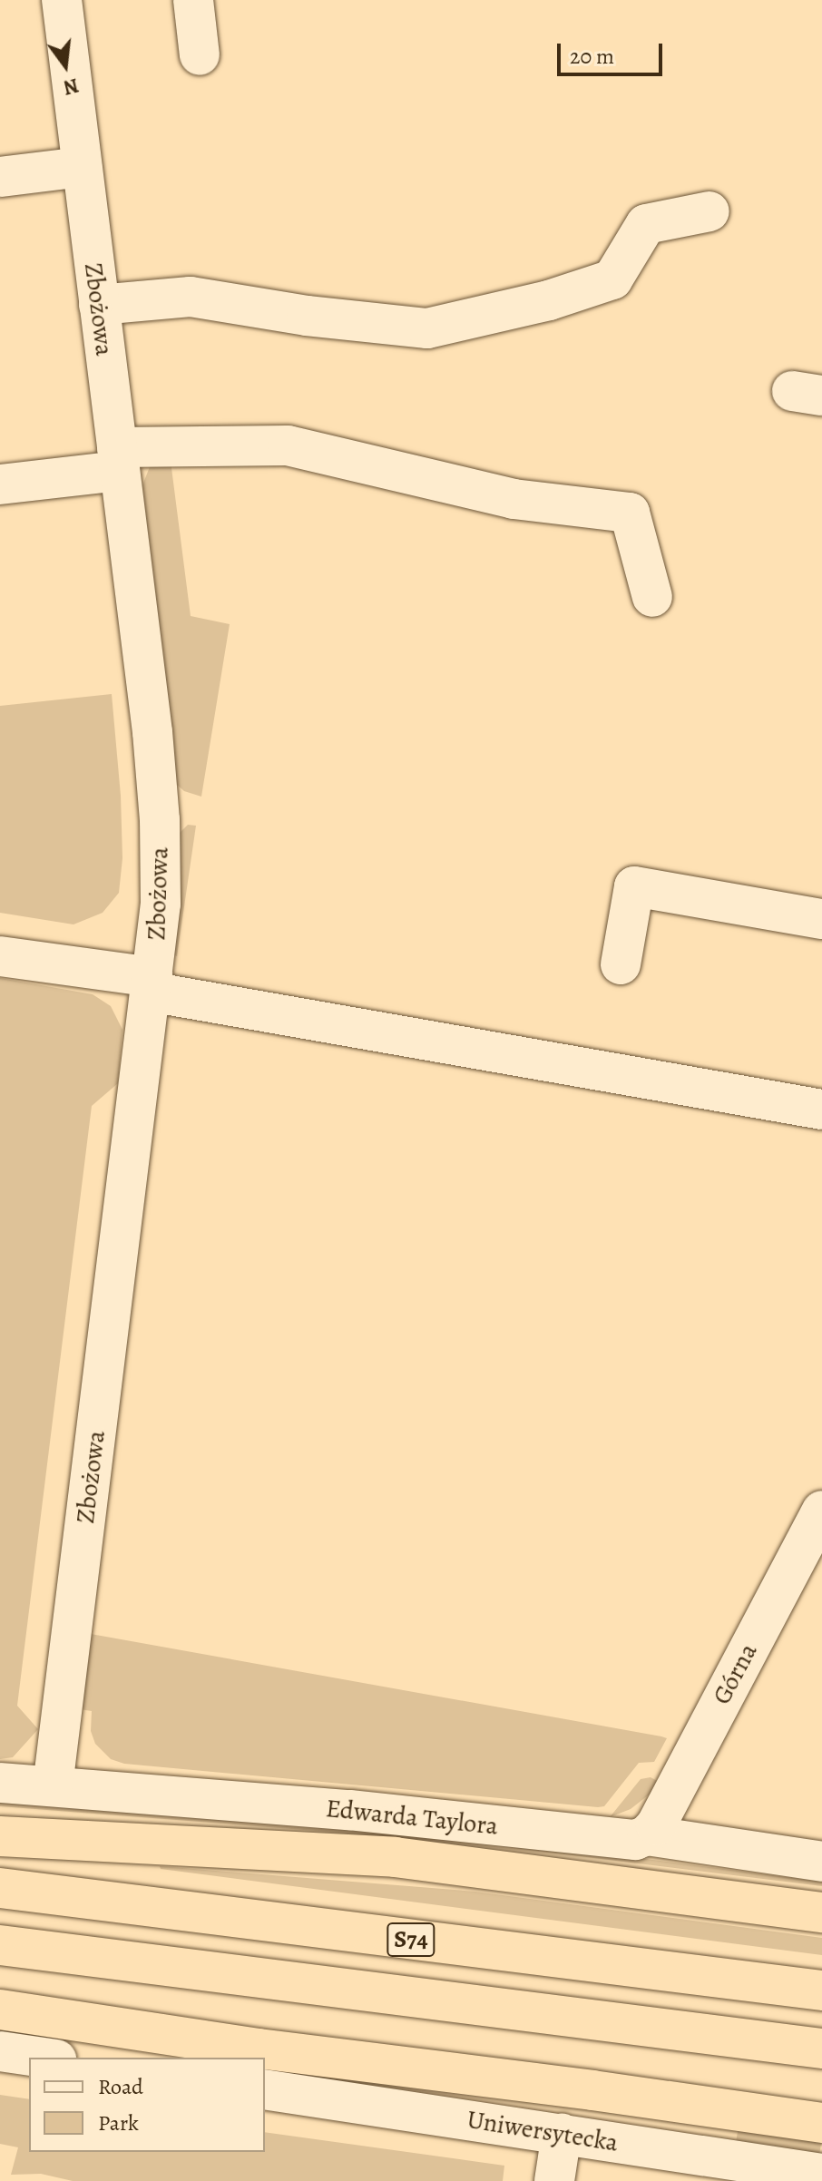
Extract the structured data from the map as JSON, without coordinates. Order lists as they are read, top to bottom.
{
  "streets": {
    "highway": ["S74"],
    "street": [
      "Zbożowa",
      "Górna",
      "Edwarda Taylora",
      "Uniwersytecka"
    ]
  },
  "crossings": [
    ["Zbożowa", "Edwarda Taylora"],
    ["Górna", "Edwarda Taylora"]
  ],
  "legend": ["Road", "Park"],
  "scale_bar": "20 m",
  "north": "bottom"
}
